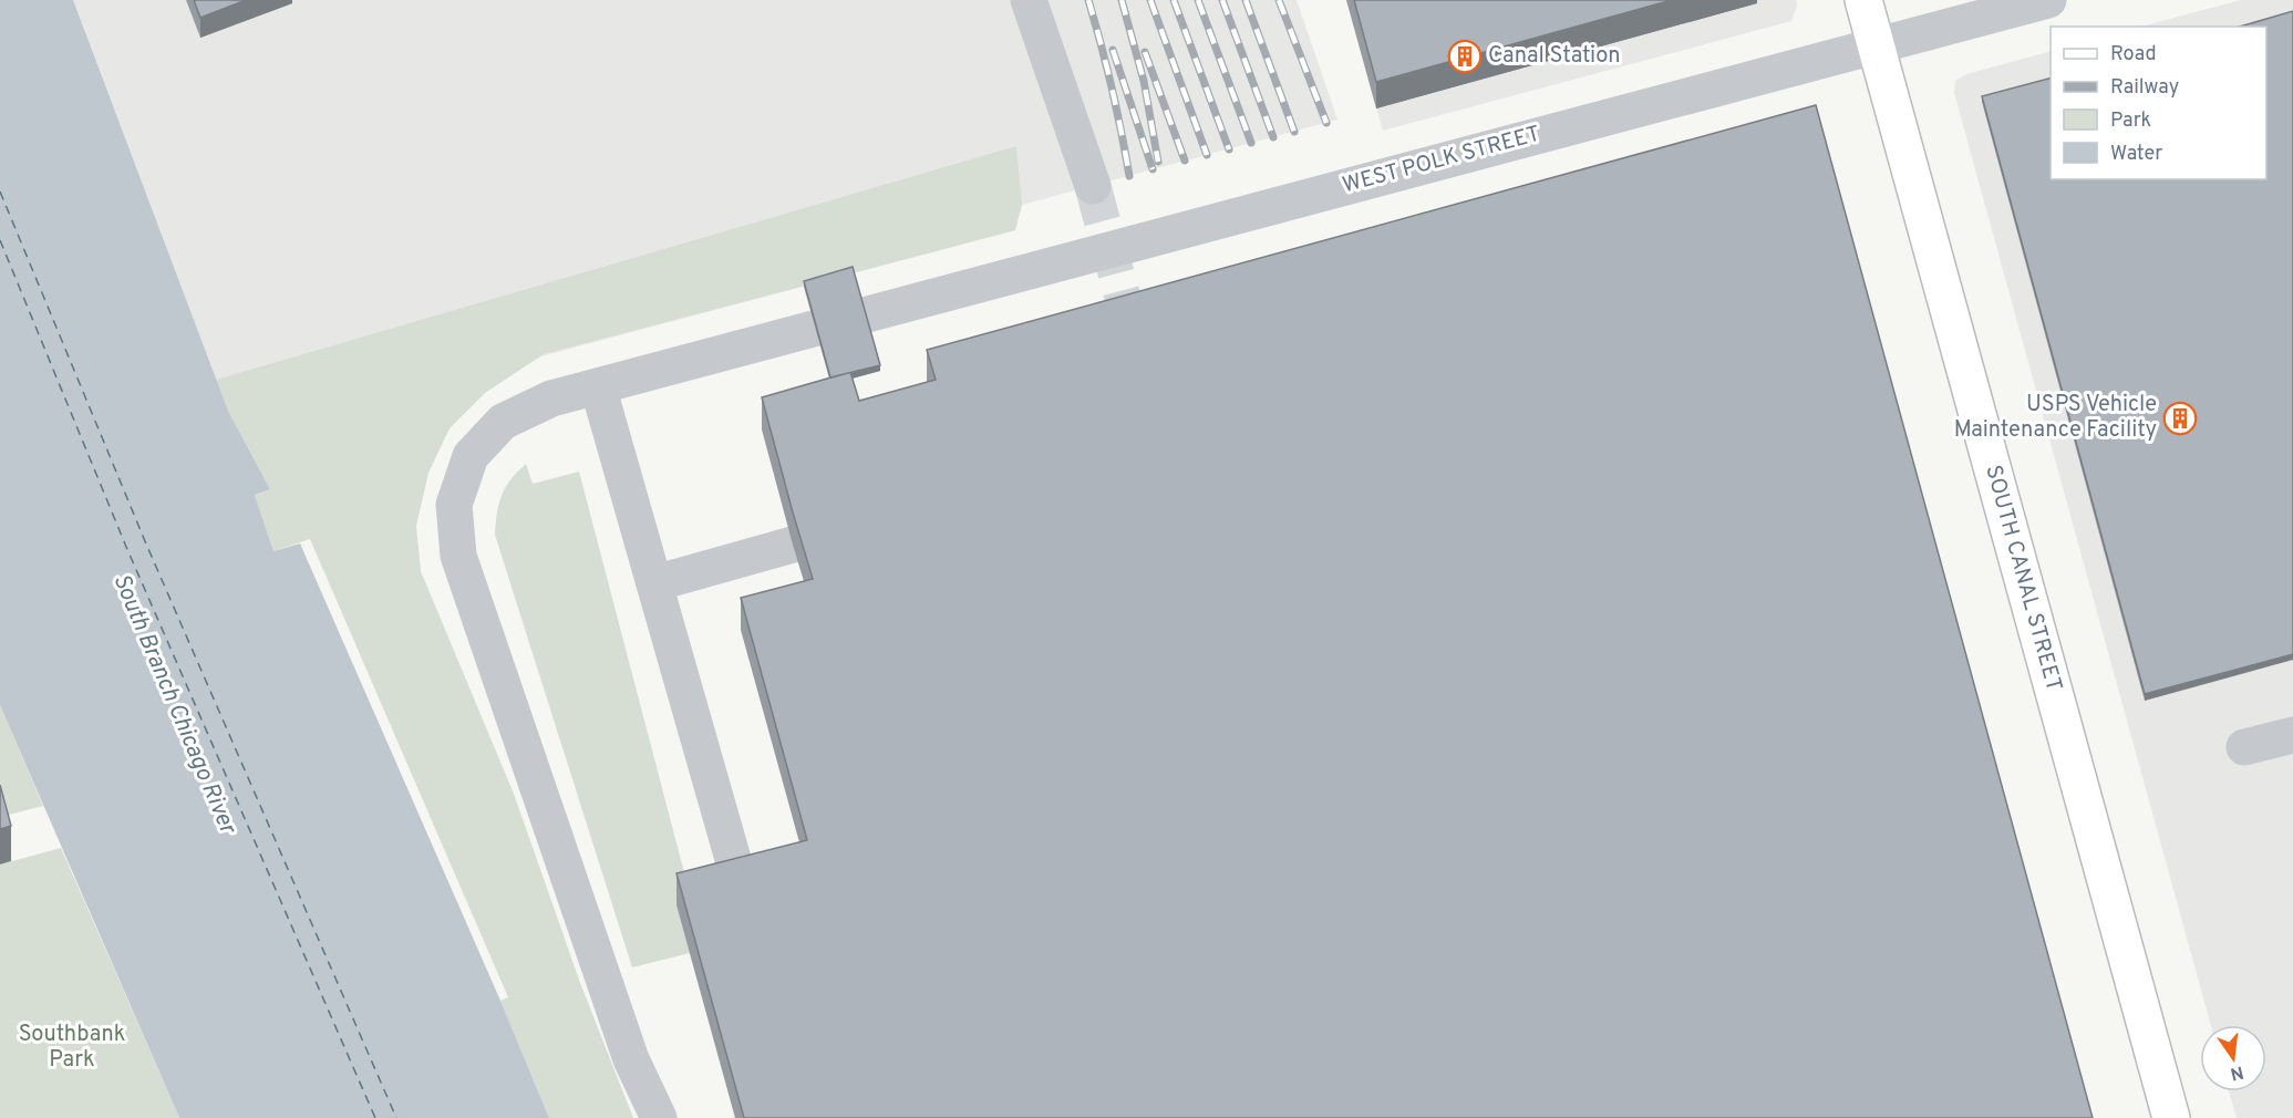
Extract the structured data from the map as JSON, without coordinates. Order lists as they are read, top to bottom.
{
  "streets": {
    "main road": ["SOUTH CANAL STREET"],
    "street": ["WEST POLK STREET"]
  },
  "crossings": [
    ["WEST POLK STREET", "SOUTH CANAL STREET"]
  ],
  "water": ["South Branch Chicago River"],
  "parks": ["Southbank Park"],
  "places": {
    "building": ["Canal Station", "USPS Vehicle Maintenance Facility"]
  },
  "legend": [
    "Road",
    "Railway",
    "Park",
    "Water"
  ],
  "north": "bottom"
}
